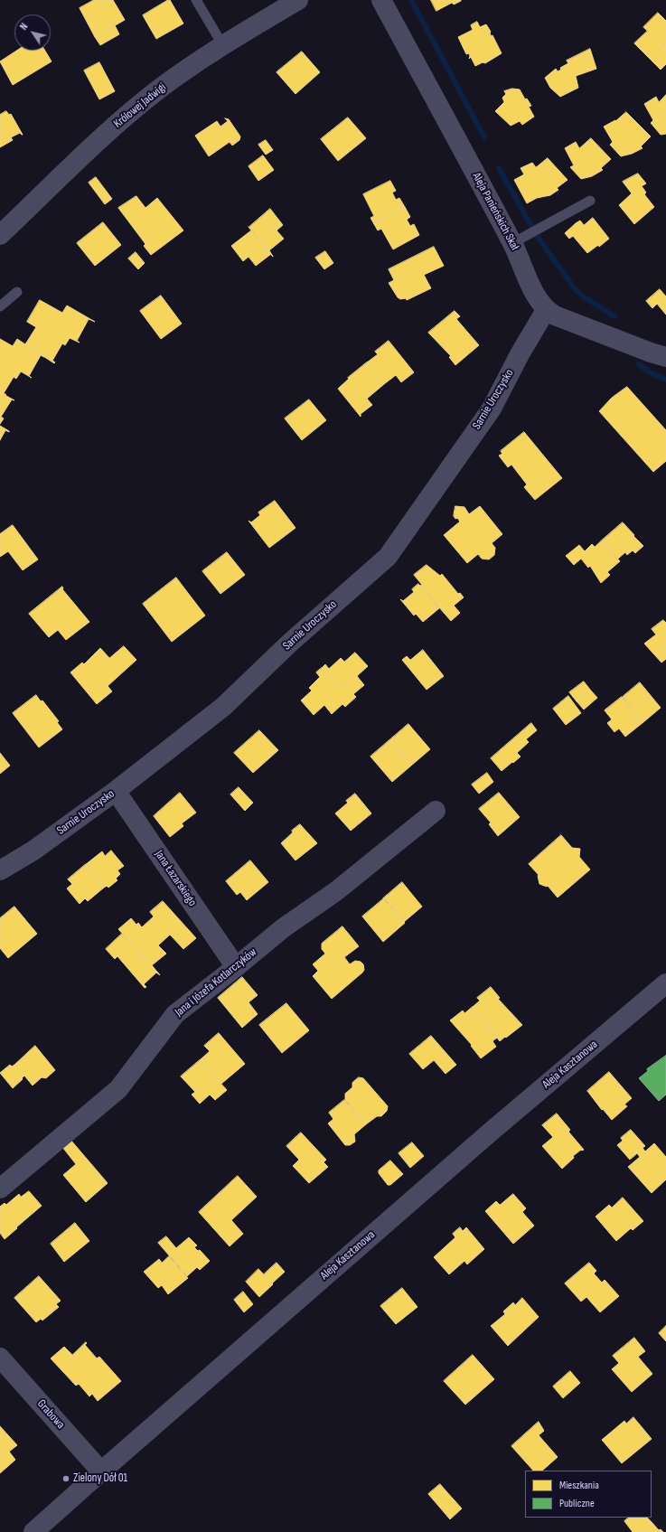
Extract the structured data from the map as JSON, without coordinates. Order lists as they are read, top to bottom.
{
  "streets": {
    "street": [
      "Królowej Jadwigi",
      "Aleja Panieńskich Skał",
      "Sarnie Uroczysko",
      "Jana Łazarskiego",
      "Jana i Józefa Kotlarczyków",
      "Aleja Kasztanowa",
      "Grabowa"
    ]
  },
  "crossings": [
    ["Aleja Panieńskich Skał", "Sarnie Uroczysko"],
    ["Sarnie Uroczysko", "Jana Łazarskiego"],
    ["Jana Łazarskiego", "Jana i Józefa Kotlarczyków"],
    ["Aleja Kasztanowa", "Grabowa"]
  ],
  "places": ["Zielony Dół 01"],
  "legend": ["Mieszkania", "Publiczne"],
  "north": "top left"
}
